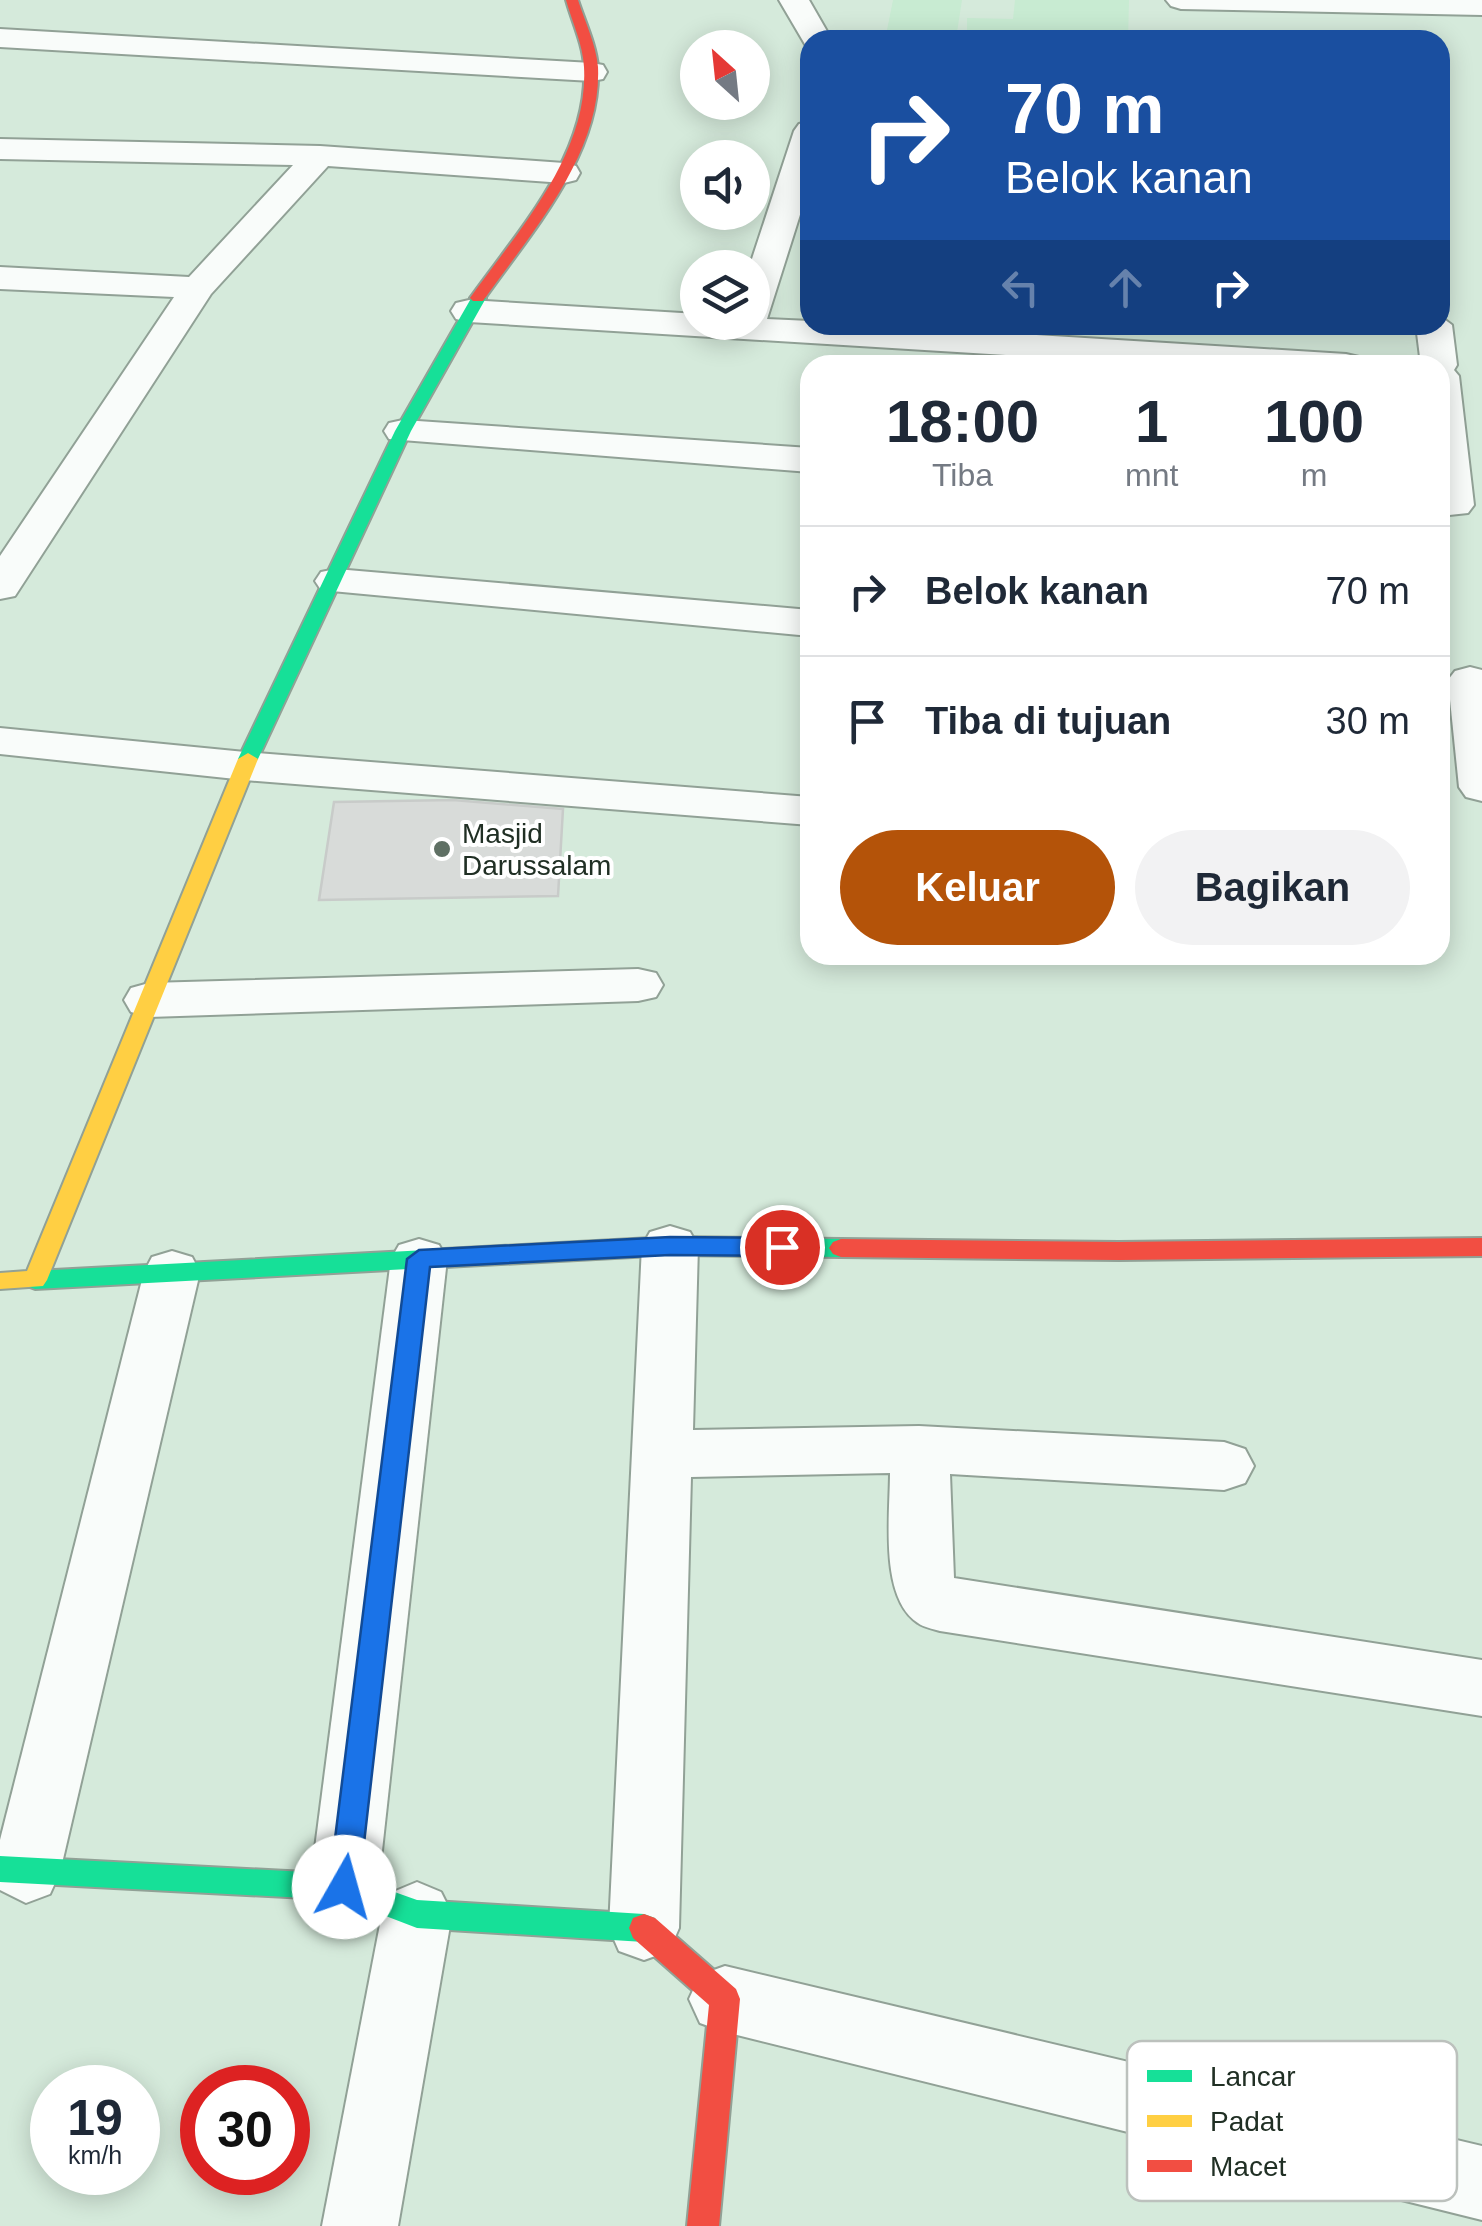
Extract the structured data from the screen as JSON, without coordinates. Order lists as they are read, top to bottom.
{
  "places": ["Masjid Darussalam"],
  "legend": ["Lancar", "Padat", "Macet"],
  "north": "top left",
  "page": {
    "turn": ["70 m", "Belok kanan"],
    "eta": [
      "18:00",
      "Tiba",
      "1",
      "mnt",
      "100",
      "m"
    ],
    "list": [
      {
        "name": "Belok kanan",
        "value": "70 m"
      },
      {
        "name": "Tiba di tujuan",
        "value": "30 m"
      }
    ],
    "buttons": ["Keluar", "Bagikan"],
    "speed": "19 km/h",
    "limit": "30"
  }
}
